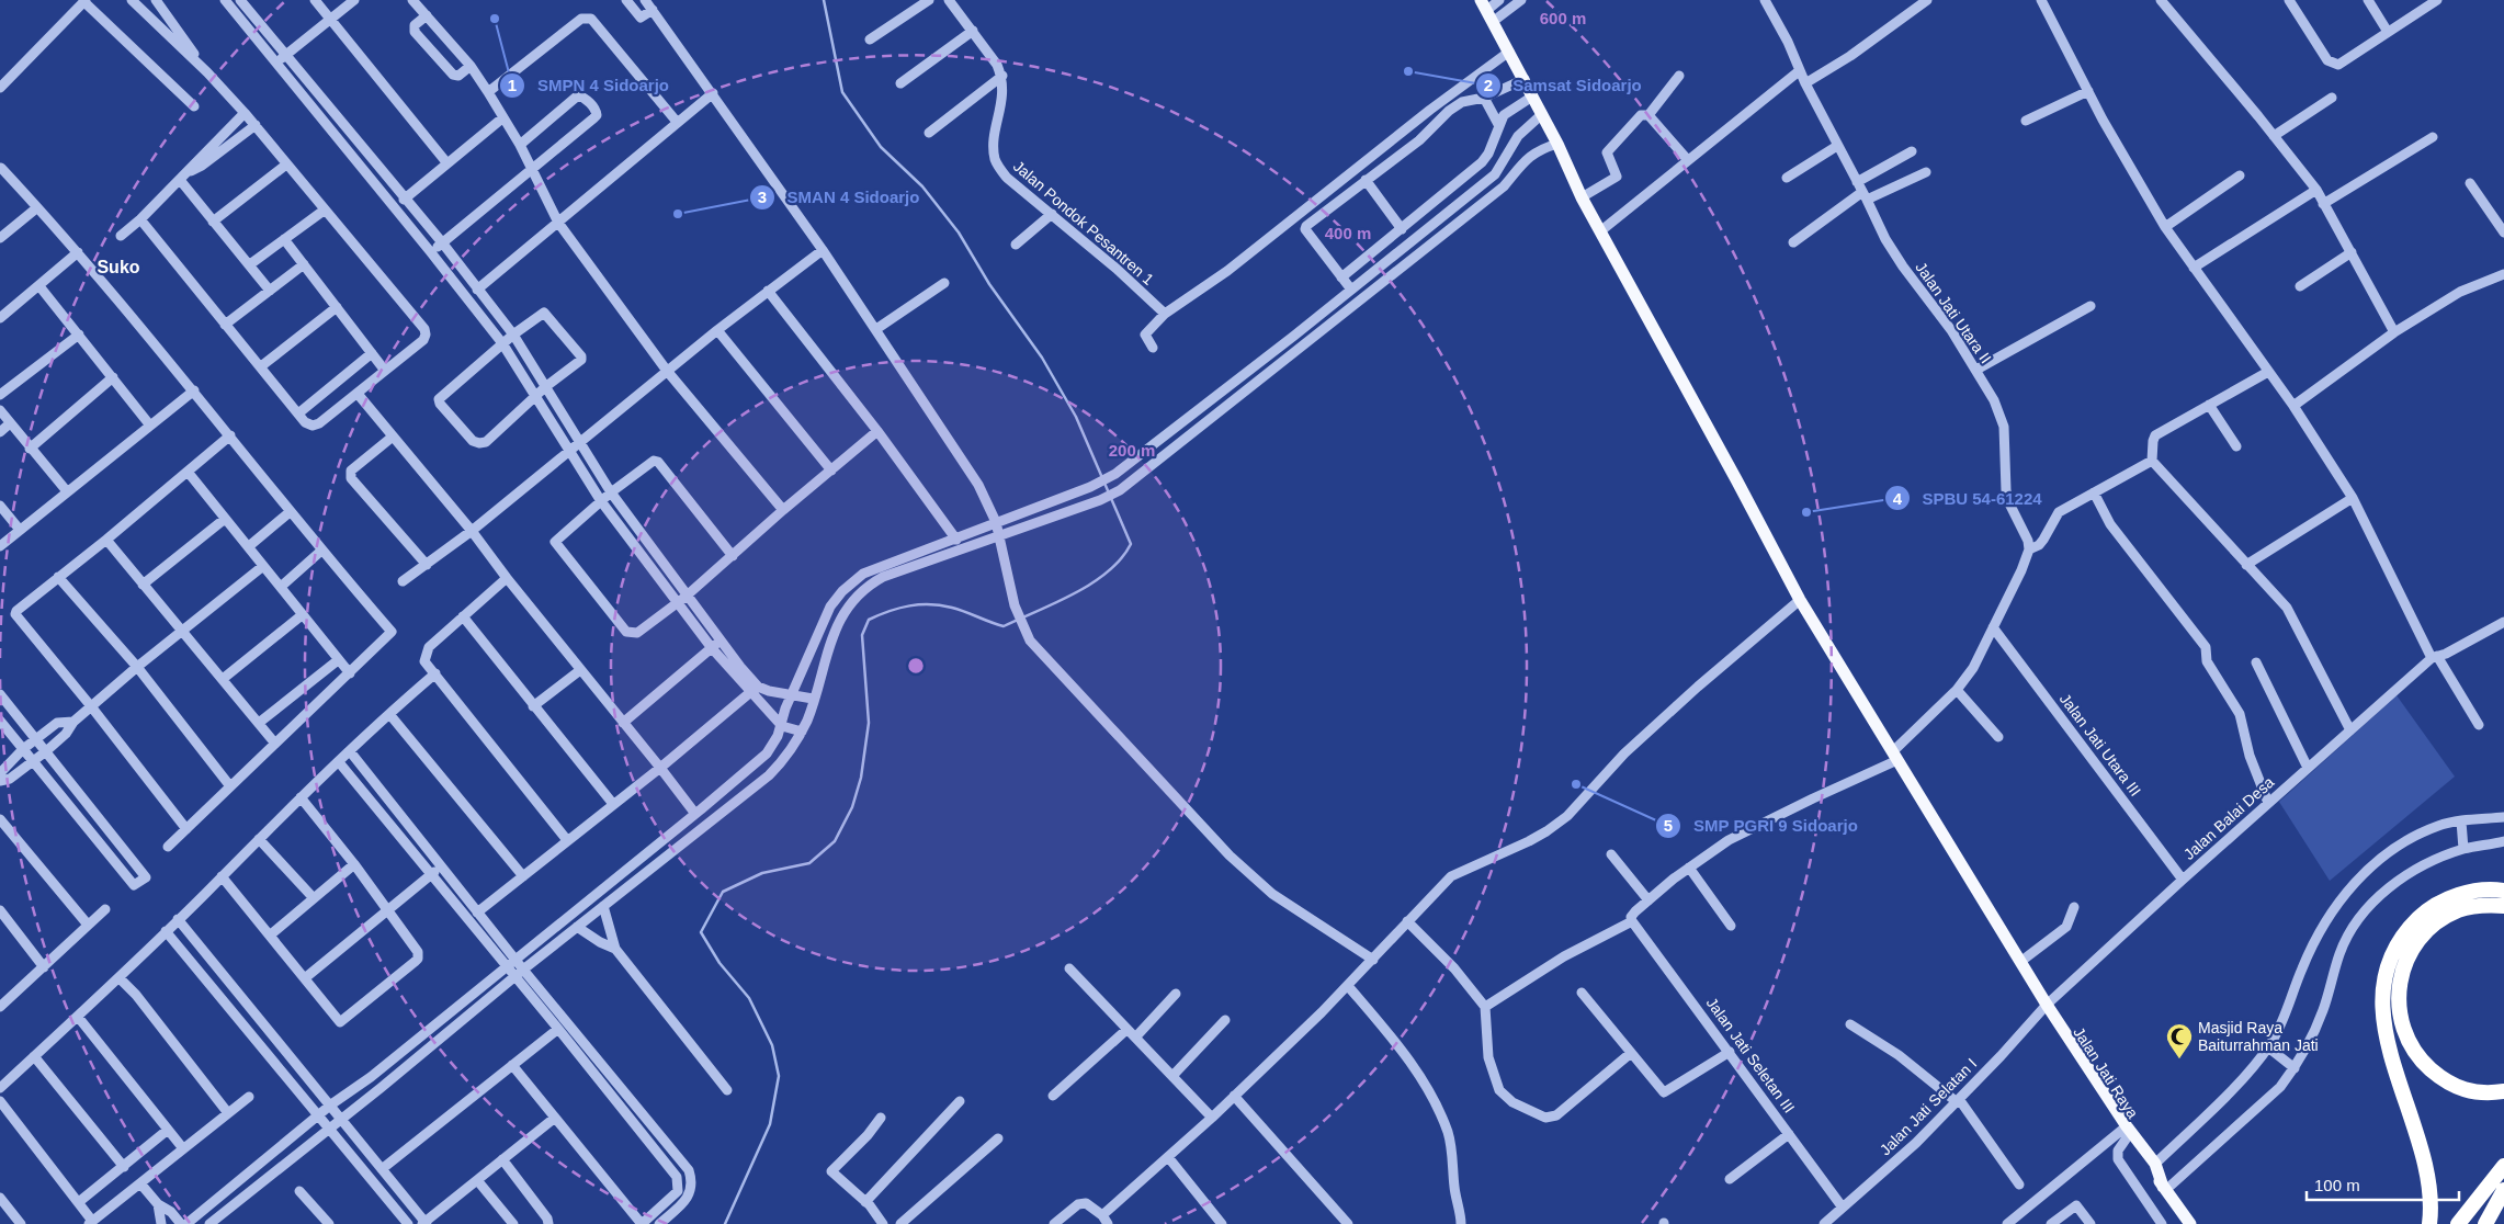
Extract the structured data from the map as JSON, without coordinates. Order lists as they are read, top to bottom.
{
  "streets": {
    "main road": ["Jalan Jati Raya"],
    "street": [
      "Jalan Pondok Pesantren 1",
      "Jalan Jati Utara II",
      "Jalan Jati Utara III",
      "Jalan Balai Desa",
      "Jalan Jati Seletan III",
      "Jalan Jati Selatan I"
    ]
  },
  "crossings": [
    ["Jalan Jati Utara III", "Jalan Balai Desa"],
    ["Jalan Balai Desa", "Jalan Jati Selatan I"],
    ["Jalan Jati Seletan III", "Jalan Jati Selatan I"]
  ],
  "districts": ["Suko"],
  "places": {
    "other": [
      "SMPN 4 Sidoarjo",
      "Samsat Sidoarjo",
      "SMAN 4 Sidoarjo",
      "SPBU 54-61224",
      "SMP PGRI 9 Sidoarjo"
    ],
    "mosque": ["Masjid Raya Baiturrahman Jati"]
  },
  "scale_bar": "100 m",
  "rings": ["600 m", "400 m", "200 m"]
}
